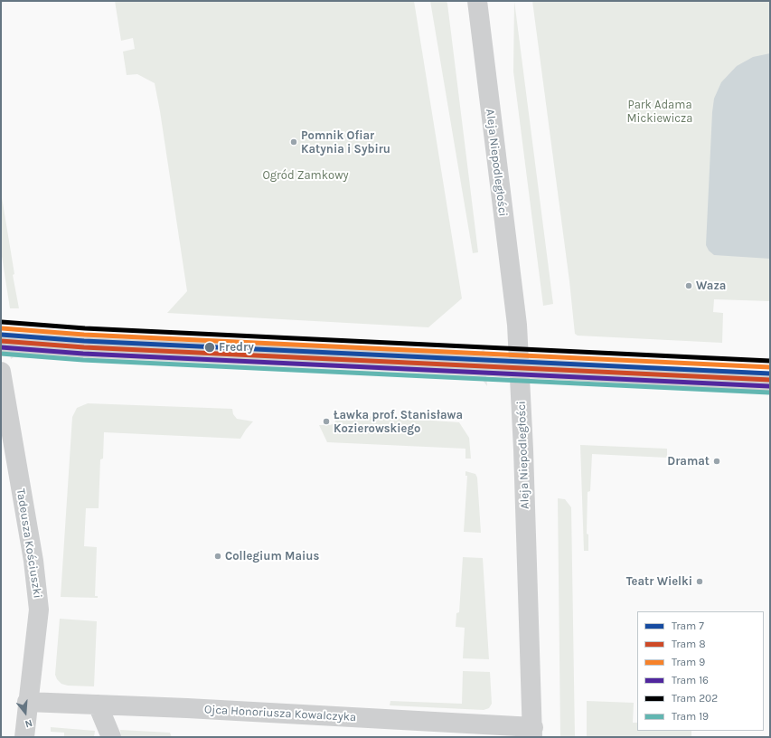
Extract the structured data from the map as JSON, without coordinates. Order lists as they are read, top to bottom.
{
  "streets": {
    "street": ["Aleja Niepodległości", "Tadeusza Kościuszki", "Ojca Honoriusza Kowalczyka"]
  },
  "crossings": [
    ["Aleja Niepodległości", "Ojca Honoriusza Kowalczyka"],
    ["Tadeusza Kościuszki", "Ojca Honoriusza Kowalczyka"]
  ],
  "parks": ["Park Adama Mickiewicza", "Ogród Zamkowy"],
  "places": [
    "Pomnik Ofiar Katynia i Sybiru",
    "Waza",
    "Fredry",
    "Ławka prof. Stanisława Kozierowskiego",
    "Dramat",
    "Collegium Maius",
    "Teatr Wielki"
  ],
  "lines": [
    "tram line 202",
    "tram line 9",
    "tram line 7",
    "tram line 8",
    "tram line 16",
    "tram line 19"
  ],
  "legend": [
    "Tram 7",
    "Tram 8",
    "Tram 9",
    "Tram 16",
    "Tram 202",
    "Tram 19"
  ],
  "north": "bottom"
}
